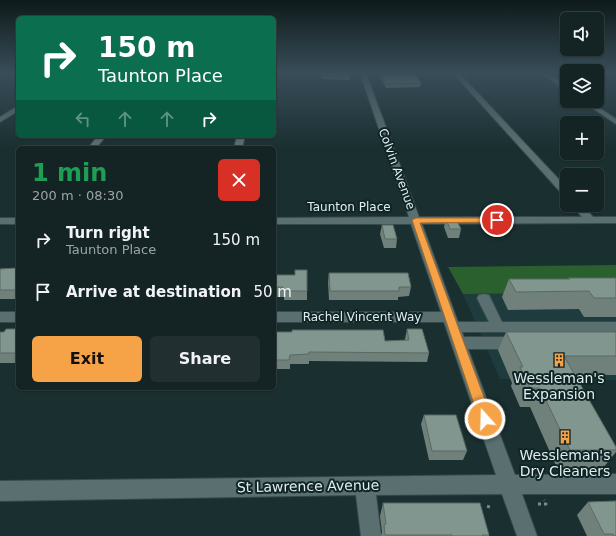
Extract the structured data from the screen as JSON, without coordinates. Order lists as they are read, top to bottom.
{
  "streets": {
    "street": [
      "Colvin Avenue",
      "Taunton Place",
      "Rachel Vincent Way",
      "St Lawrence Avenue"
    ]
  },
  "crossings": [
    ["Colvin Avenue", "Taunton Place"],
    ["Colvin Avenue", "Rachel Vincent Way"],
    ["Colvin Avenue", "St Lawrence Avenue"]
  ],
  "places": {
    "building": ["Wessleman's Expansion", "Wessleman's Dry Cleaners"]
  },
  "page": {
    "map_buttons": ["+", "−"],
    "turn": ["150 m", "Taunton Place"],
    "heading": ["1 min", "200 m · 08:30"],
    "list": [
      {
        "name": "Turn right",
        "note": "Taunton Place",
        "value": "150 m"
      },
      {
        "name": "Arrive at destination",
        "value": "50 m"
      }
    ],
    "buttons": ["Exit", "Share"]
  }
}
